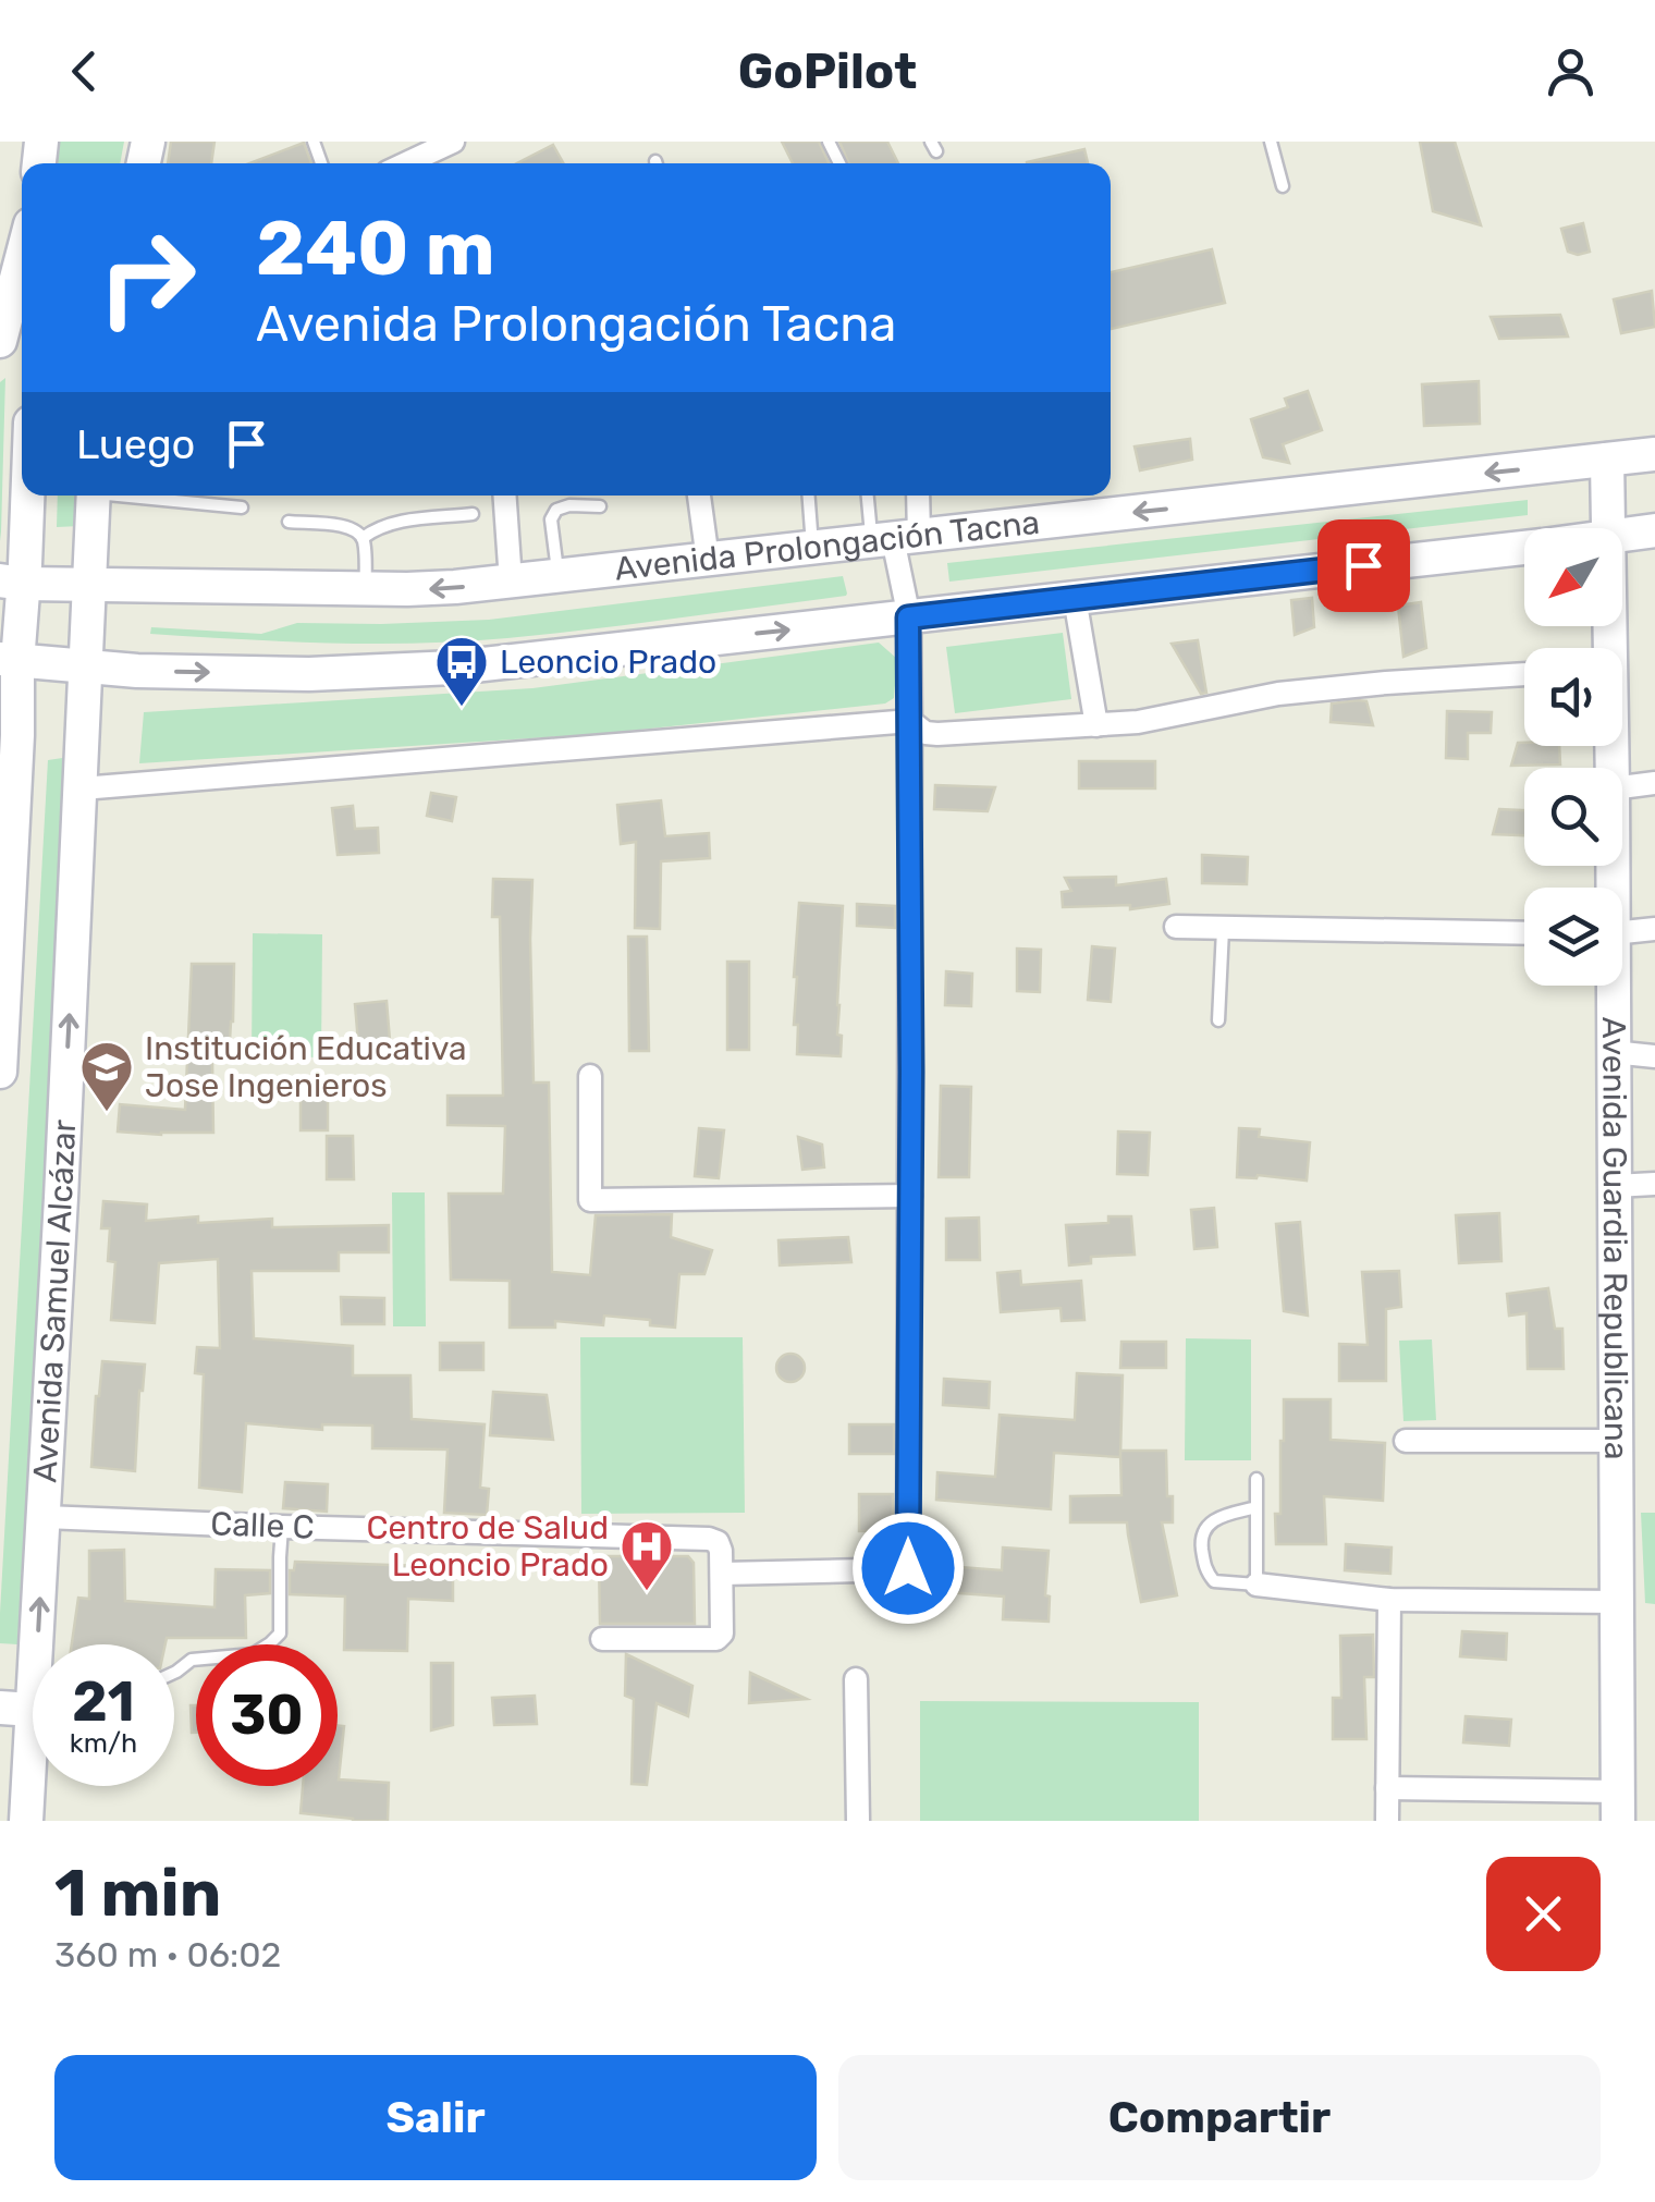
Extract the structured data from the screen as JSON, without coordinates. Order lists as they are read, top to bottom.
{
  "streets": {
    "main road": ["Avenida Prolongación Tacna", "Avenida Guardia Republicana", "Avenida Samuel Alcázar"],
    "street": ["Calle C"]
  },
  "crossings": [
    ["Avenida Prolongación Tacna", "Avenida Guardia Republicana"],
    ["Avenida Prolongación Tacna", "Avenida Samuel Alcázar"],
    ["Avenida Samuel Alcázar", "Calle C"]
  ],
  "places": {
    "bus stop": ["Leoncio Prado"],
    "school or university": ["Institución Educativa Jose Ingenieros"],
    "hospital": ["Centro de Salud Leoncio Prado"]
  },
  "north": "bottom left",
  "page": {
    "header": "GoPilot",
    "turn": ["240 m", "Avenida Prolongación Tacna"],
    "then": "Luego",
    "speed": "21 km/h",
    "limit": "30",
    "heading": ["1 min", "360 m · 06:02"],
    "buttons": ["Salir", "Compartir"]
  }
}
